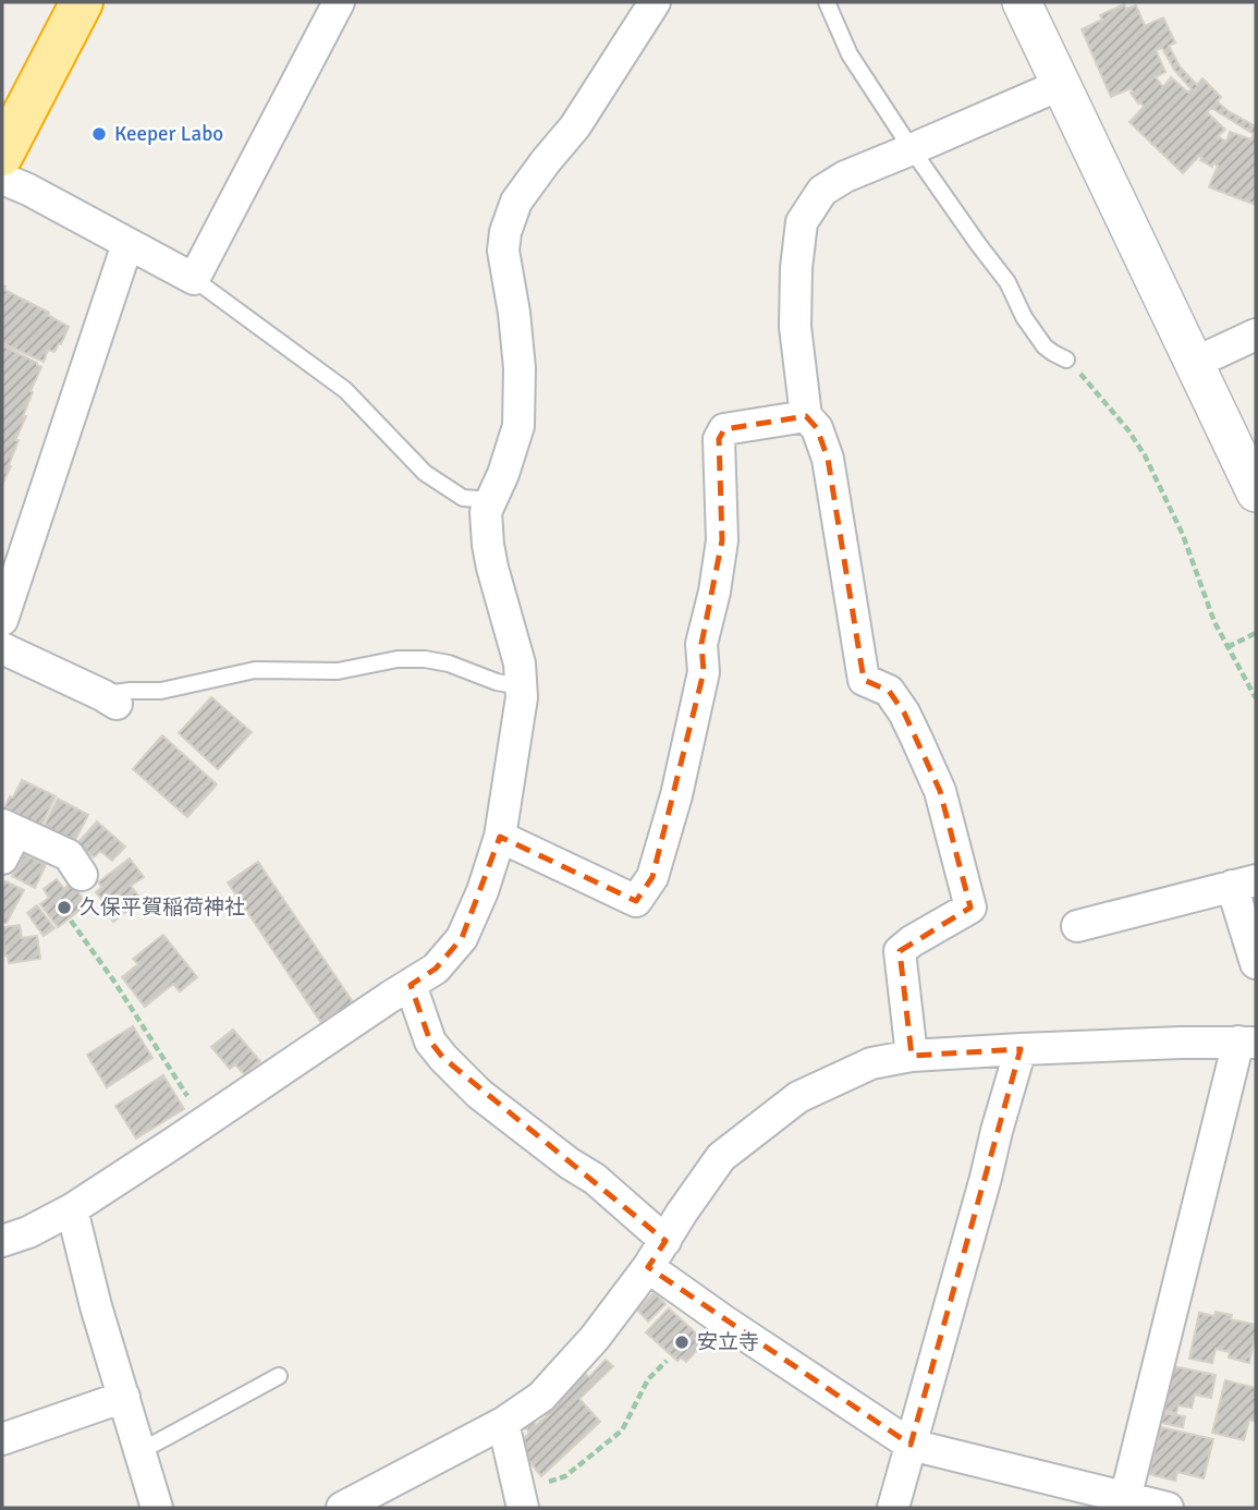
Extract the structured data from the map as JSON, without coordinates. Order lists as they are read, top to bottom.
{
  "places": ["Keeper Labo", "久保平賀稲荷神社", "安立寺"]
}
